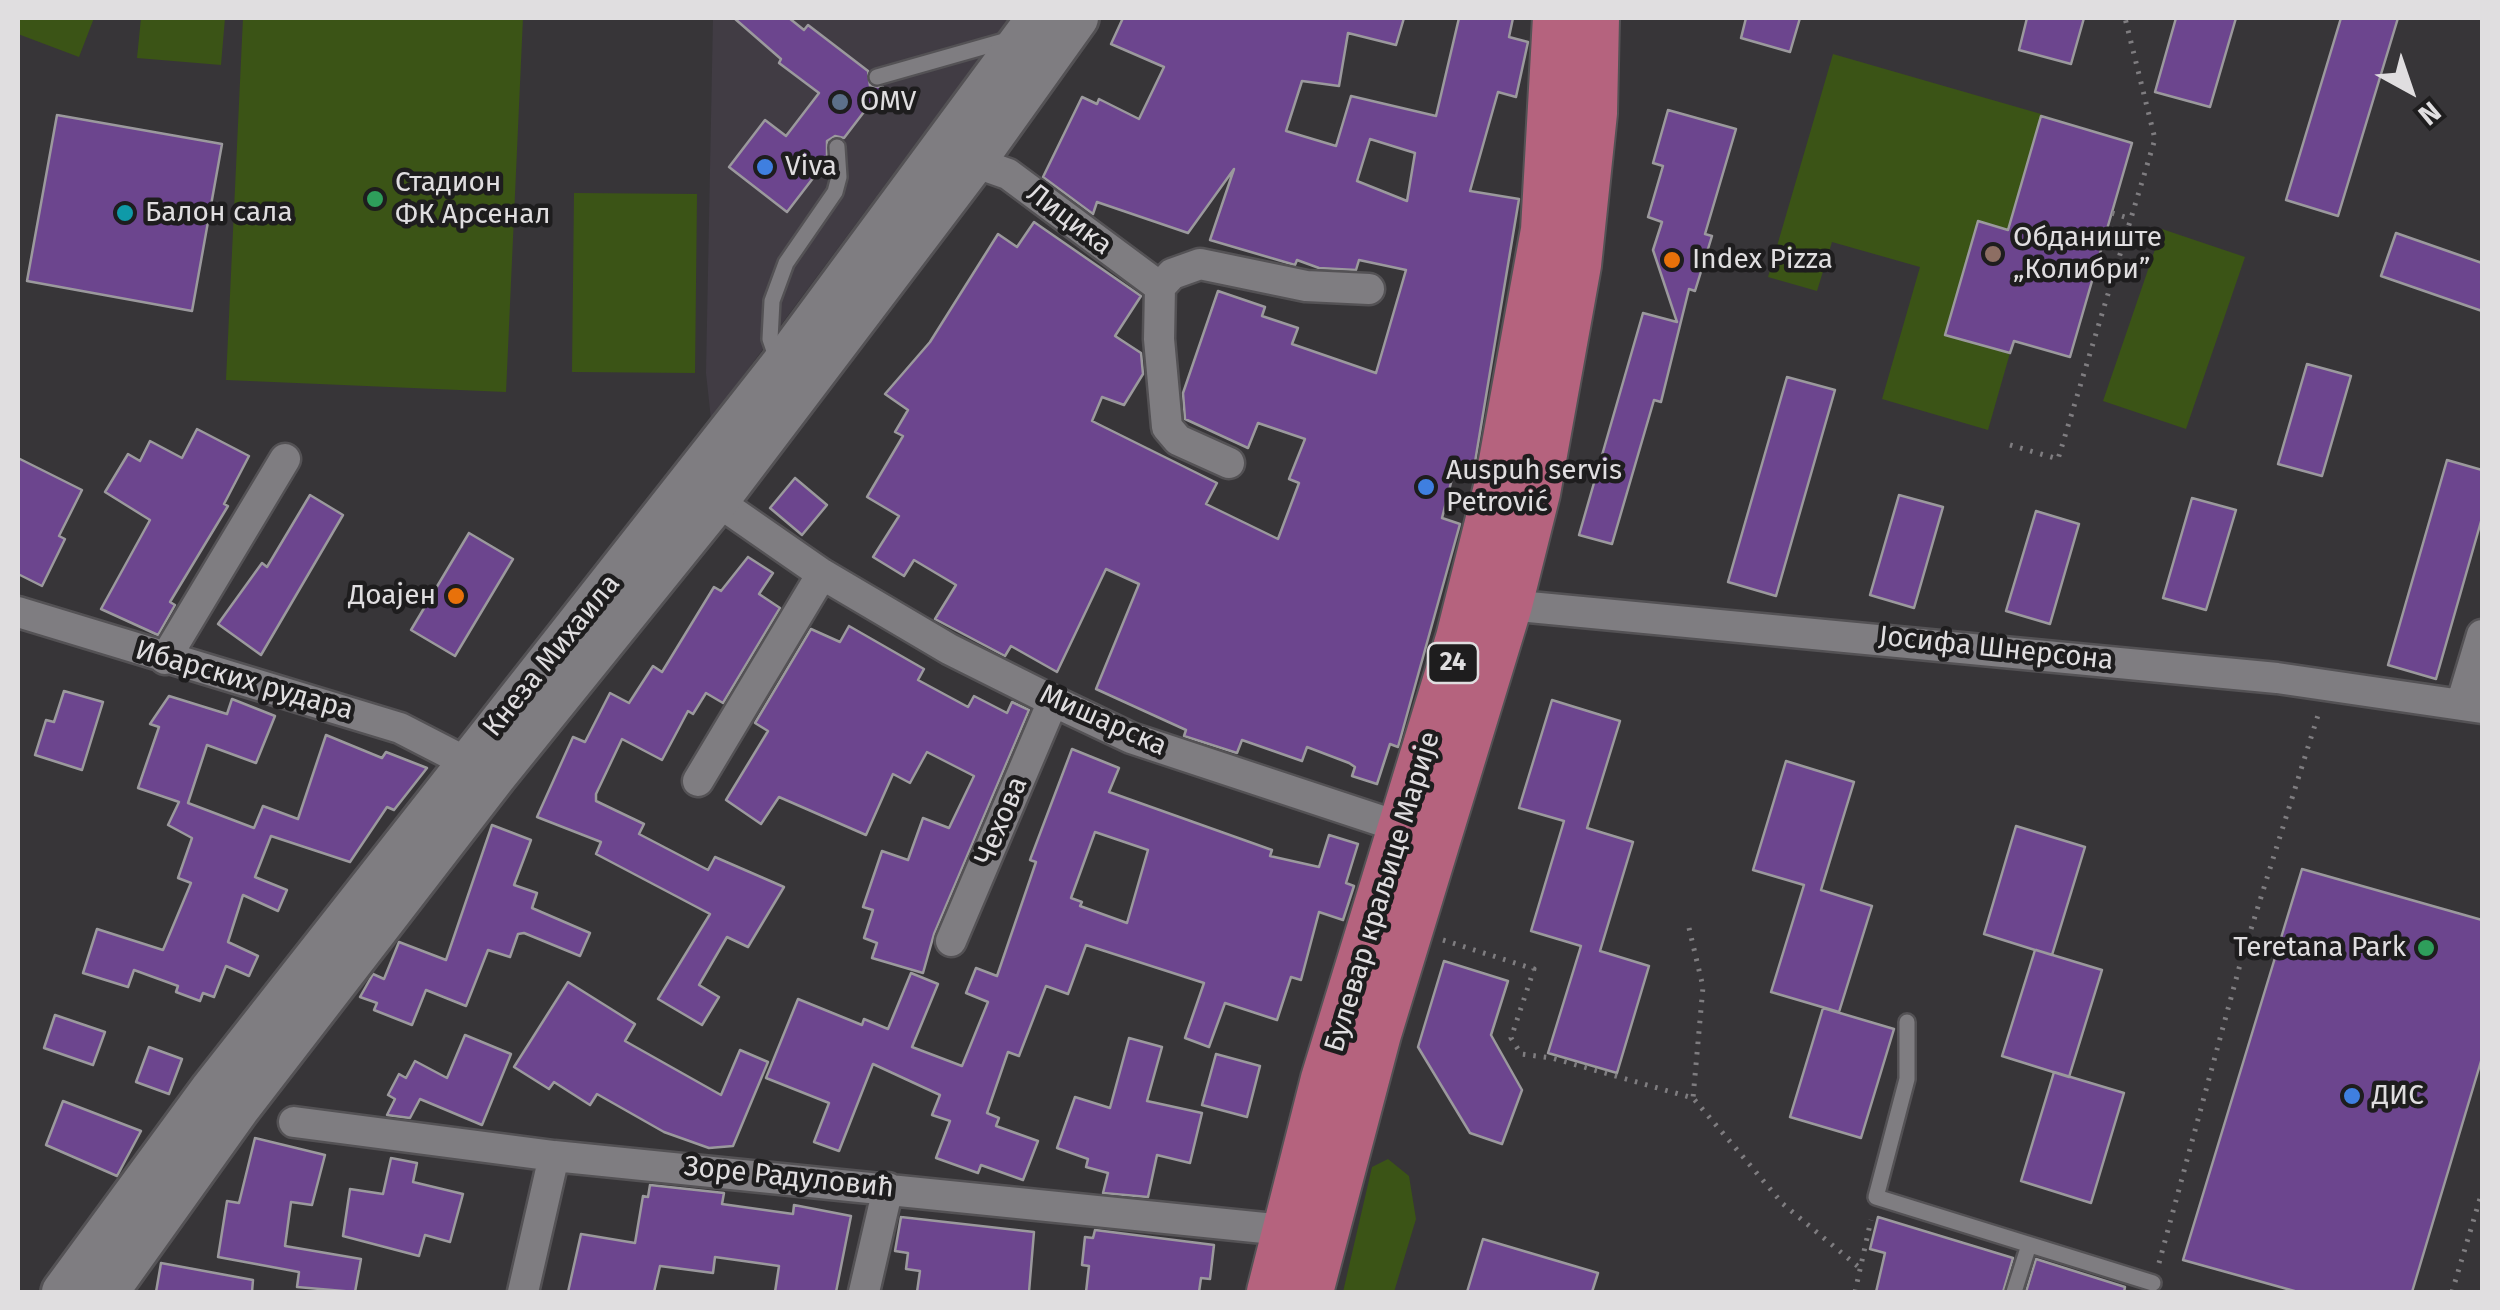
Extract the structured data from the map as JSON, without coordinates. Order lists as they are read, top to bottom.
{
  "streets": {
    "main road": ["Кнеза Михаила", "24", "Булевар краљице Марије"],
    "street": [
      "Лицика",
      "Јосифа Шнерсона",
      "Ибарских рудара",
      "Мишарска",
      "Чехова",
      "Зоре Радуловић"
    ]
  },
  "crossings": [
    ["Лицика", "Кнеза Михаила"],
    ["Јосифа Шнерсона", "Булевар краљице Марије"],
    ["Кнеза Михаила", "Ибарских рудара"],
    ["Кнеза Михаила", "Мишарска"],
    ["Мишарска", "Чехова"],
    ["Мишарска", "Булевар краљице Марије"],
    ["Булевар краљице Марије", "Зоре Радуловић"]
  ],
  "places": [
    "OMV",
    "Viva",
    "Стадион ФК Арсенал",
    "Балон сала",
    "Обданиште „Колибри”",
    "Index Pizza",
    "Auspuh servis Petrović",
    "Доајен",
    "Teretana Park",
    "ДИС"
  ],
  "north": "bottom right"
}
